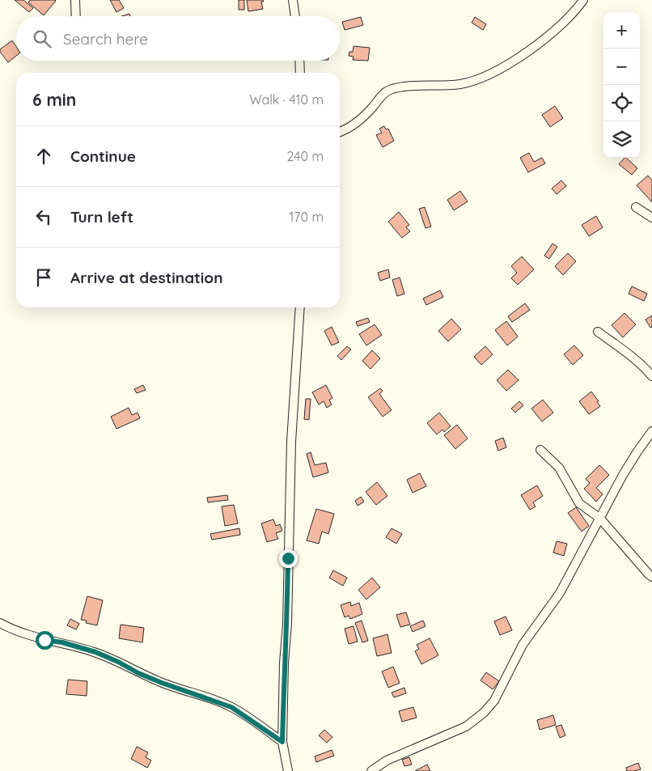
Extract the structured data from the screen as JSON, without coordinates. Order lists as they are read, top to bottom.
{
  "page": {
    "map_buttons": ["+", "−"],
    "search": "Search here",
    "heading": ["6 min", "Walk · 410 m"],
    "list": [
      ["Continue", "240 m"],
      ["Turn left", "170 m"],
      "Arrive at destination"
    ]
  }
}
